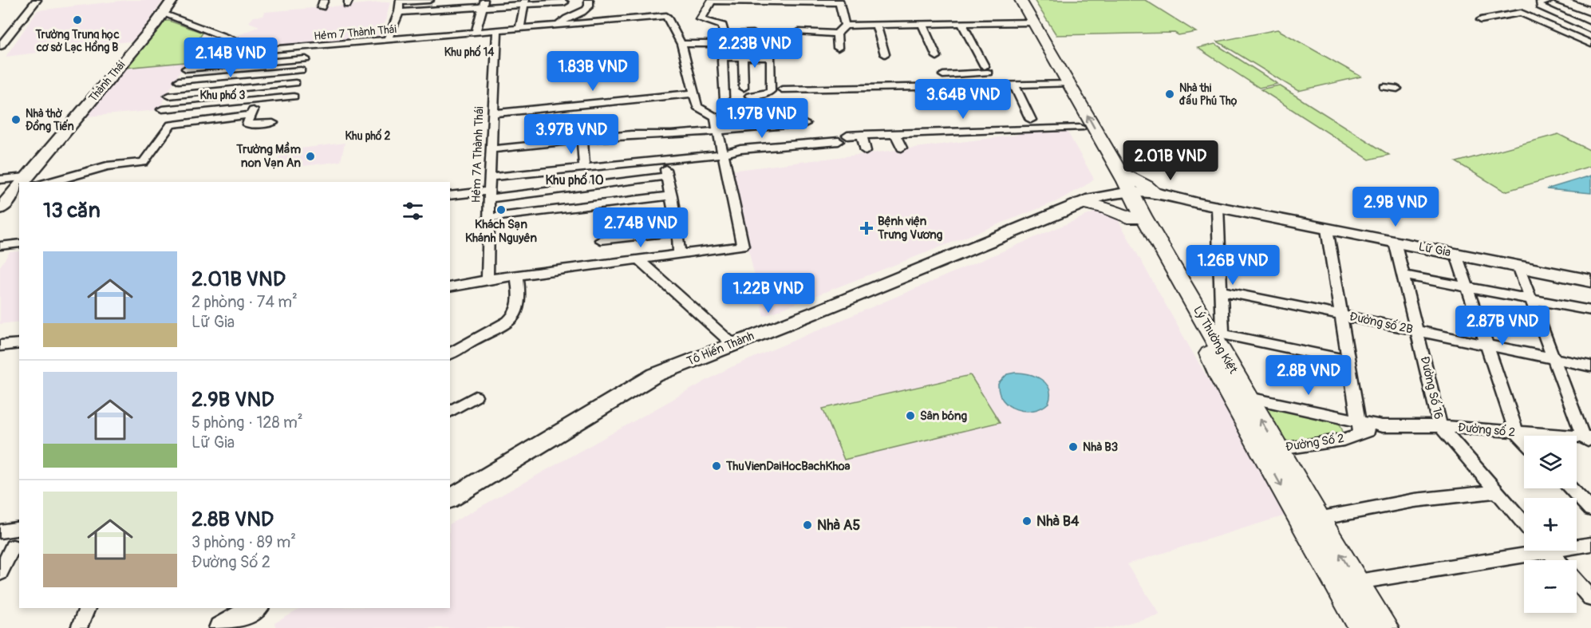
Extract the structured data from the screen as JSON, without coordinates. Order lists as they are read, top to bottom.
{
  "streets": {
    "main road": [
      "Thành Thái",
      "Lữ Gia",
      "Lý Thường Kiệt",
      "Tô Hiến Thành"
    ],
    "street": [
      "Hẻm 7 Thành Thái",
      "Hẻm 7A Thành Thái",
      "Đường số 2B",
      "Đường Số 16",
      "Đường số 2",
      "Đường Số 2"
    ]
  },
  "crossings": [
    ["Hẻm 7 Thành Thái", "Thành Thái"],
    ["Hẻm 7 Thành Thái", "Hẻm 7A Thành Thái"],
    ["Lữ Gia", "Lý Thường Kiệt"],
    ["Lữ Gia", "Tô Hiến Thành"],
    ["Lữ Gia", "Đường Số 16"],
    ["Đường số 2B", "Đường Số 16"],
    ["Lý Thường Kiệt", "Tô Hiến Thành"],
    ["Lý Thường Kiệt", "Đường Số 2"],
    ["Đường Số 16", "Đường số 2"],
    ["Đường số 2", "Đường Số 2"]
  ],
  "districts": [
    "Khu phố 14",
    "Khu phố 3",
    "Khu phố 2",
    "Khu phố 10"
  ],
  "places": {
    "other": [
      "Trường Trung học cơ sở Lạc Hồng B",
      "Nhà thi đấu Phú Thọ",
      "Nhà thờ Đồng Tiến",
      "Trường Mầm non Vạn An",
      "Khách Sạn Khánh Nguyên",
      "Sân bóng",
      "Nhà B3",
      "ThuVienDaiHocBachKhoa",
      "Nhà B4",
      "Nhà A5"
    ],
    "health": ["Bệnh viện Trưng Vương"]
  },
  "page": {
    "price": [
      "2.23B VND",
      "2.14B VND",
      "1.83B VND",
      "3.64B VND",
      "1.97B VND",
      "3.97B VND",
      "2.01B VND",
      "2.9B VND",
      "2.74B VND",
      "1.26B VND",
      "1.22B VND",
      "2.87B VND",
      "2.8B VND"
    ],
    "heading": "13 căn",
    "list": [
      {
        "name": "2.01B VND",
        "note": "2 phòng · 74 m² · Lữ Gia"
      },
      {
        "name": "2.9B VND",
        "note": "5 phòng · 128 m² · Lữ Gia"
      },
      {
        "name": "2.8B VND",
        "note": "3 phòng · 89 m² · Đường Số 2"
      }
    ],
    "map_buttons": ["+", "−"]
  }
}
